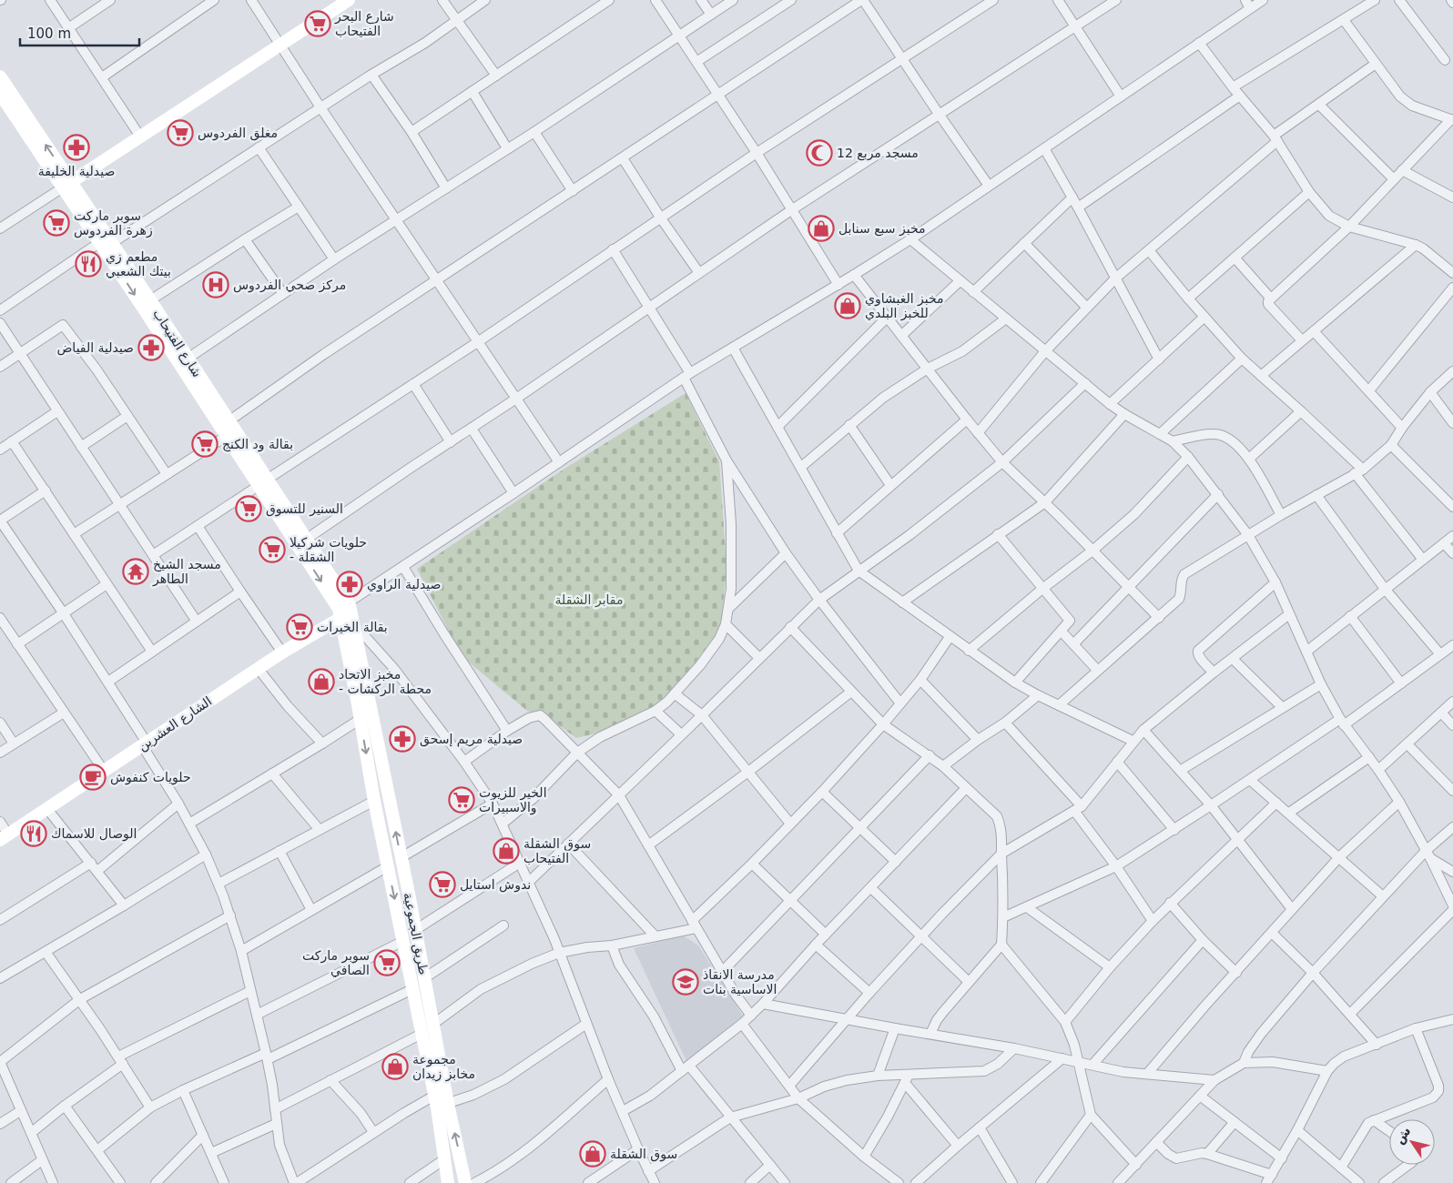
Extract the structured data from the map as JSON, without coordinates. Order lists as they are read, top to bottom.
{
  "streets": {
    "main road": ["شارع الفتيحاب", "الشارع العشرين", "طريق الجموعية"]
  },
  "crossings": [
    ["شارع الفتيحاب", "الشارع العشرين"]
  ],
  "parks": ["مقابر الشقلة"],
  "places": {
    "supermarket": [
      "شارع البحر الفتيحاب",
      "مغلق الفردوس",
      "سوبر ماركت زهرة الفردوس",
      "بقالة ود الكنج",
      "السنير للتسوق",
      "حلويات شركيلا - الشقلة",
      "بقالة الخيرات",
      "الخير للزيوت والاسبيرات",
      "ندوش استايل",
      "سوبر ماركت الصافي"
    ],
    "pharmacy": [
      "صيدلية الخليفة",
      "صيدلية الفياض",
      "صيدلية الراوي",
      "صيدلية مريم إسحق"
    ],
    "mosque": ["مسجد مربع 12"],
    "shop": [
      "مخبز سبع سنابل",
      "مخبز الغبشاوي للخبز البلدي",
      "مخبز الاتحاد - محطة الركشات",
      "سوق الشقلة الفتيحاب",
      "مجموعة مخابز زيدان",
      "سوق الشقلة"
    ],
    "restaurant": ["مطعم زي بيتك الشعبي", "الوصال للاسماك"],
    "hospital": ["مركز صحي الفردوس"],
    "temple": ["مسجد الشيخ الطاهر"],
    "cafe": ["حلويات كنفوش"],
    "school or university": ["مدرسة الانقاذ الاساسية بنات"]
  },
  "scale_bar": "100 m",
  "north": "top left"
}
